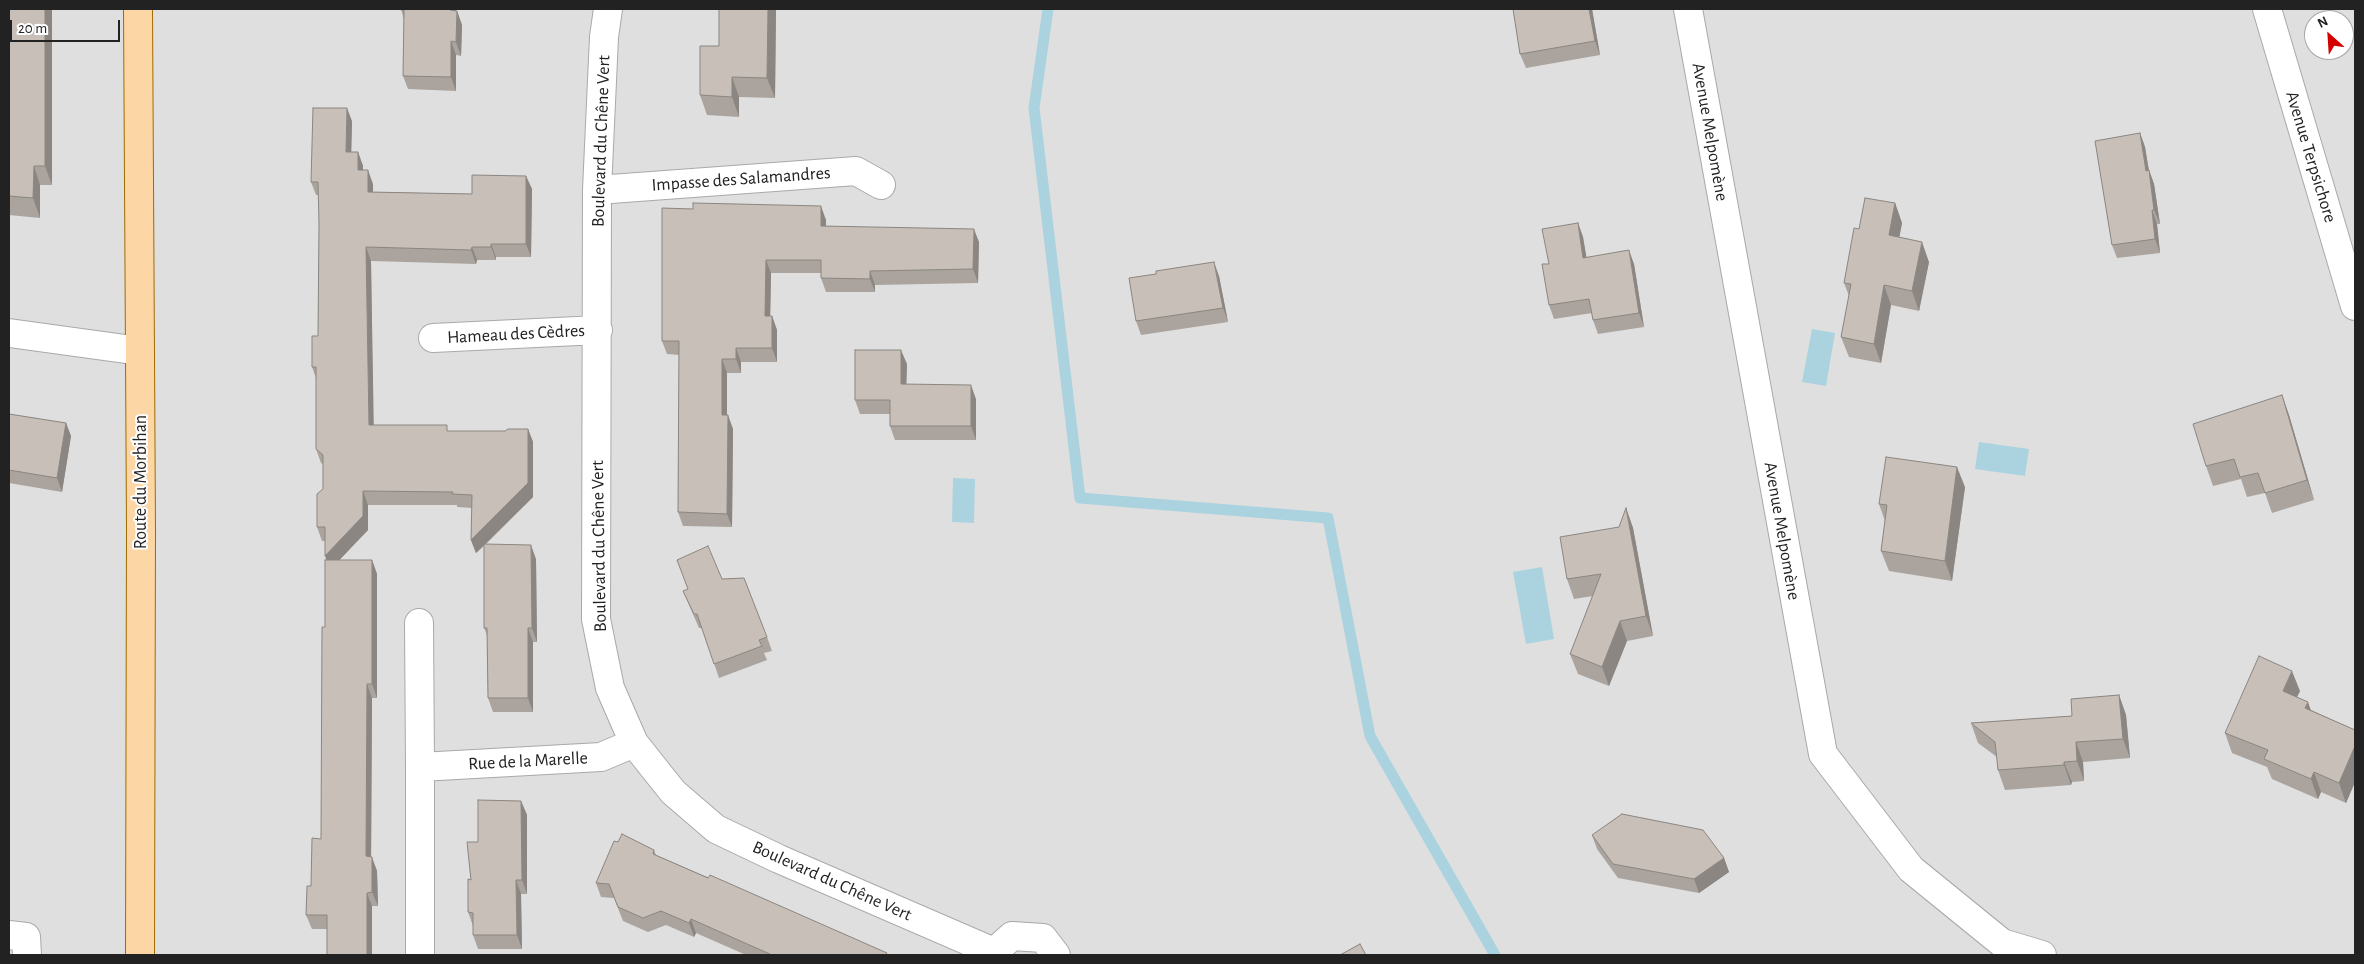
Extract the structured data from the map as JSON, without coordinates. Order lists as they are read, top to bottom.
{
  "streets": {
    "main road": ["Route du Morbihan"],
    "street": [
      "Avenue Melpomène",
      "Boulevard du Chêne Vert",
      "Avenue Terpsichore",
      "Impasse des Salamandres",
      "Hameau des Cèdres",
      "Rue de la Marelle"
    ]
  },
  "crossings": [
    ["Boulevard du Chêne Vert", "Impasse des Salamandres"],
    ["Boulevard du Chêne Vert", "Hameau des Cèdres"],
    ["Boulevard du Chêne Vert", "Rue de la Marelle"]
  ],
  "scale_bar": "20 m",
  "north": "top left"
}
